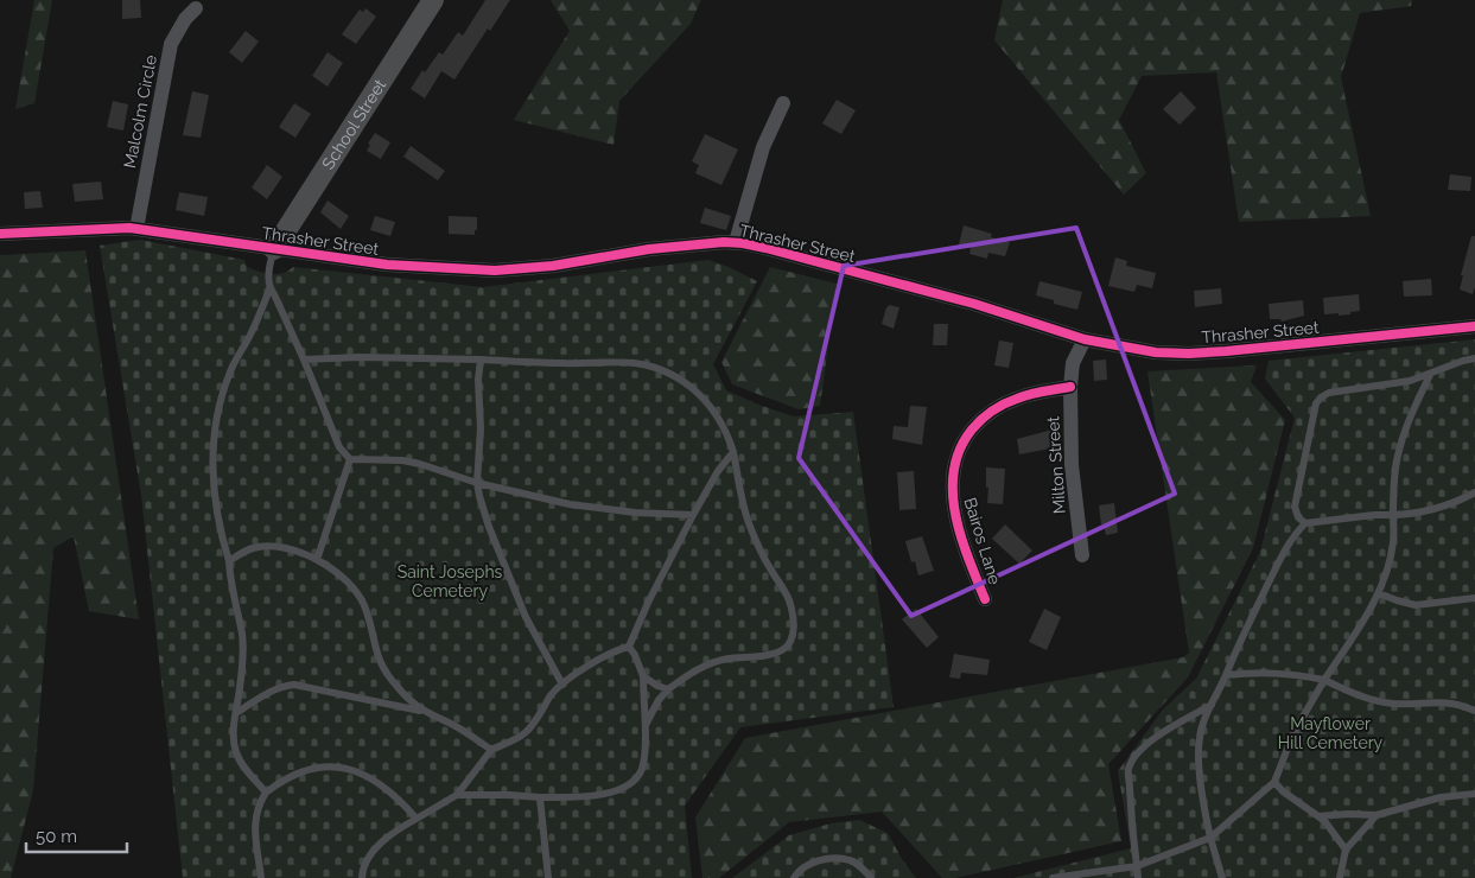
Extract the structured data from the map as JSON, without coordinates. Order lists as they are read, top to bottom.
{
  "streets": {
    "street": [
      "Malcolm Circle",
      "School Street",
      "Thrasher Street",
      "Milton Street",
      "Bairos Lane"
    ]
  },
  "crossings": [
    ["Malcolm Circle", "Thrasher Street"],
    ["School Street", "Thrasher Street"],
    ["Thrasher Street", "Milton Street"],
    ["Milton Street", "Bairos Lane"]
  ],
  "parks": ["Saint Josephs Cemetery", "Mayflower Hill Cemetery"],
  "scale_bar": "50 m"
}
